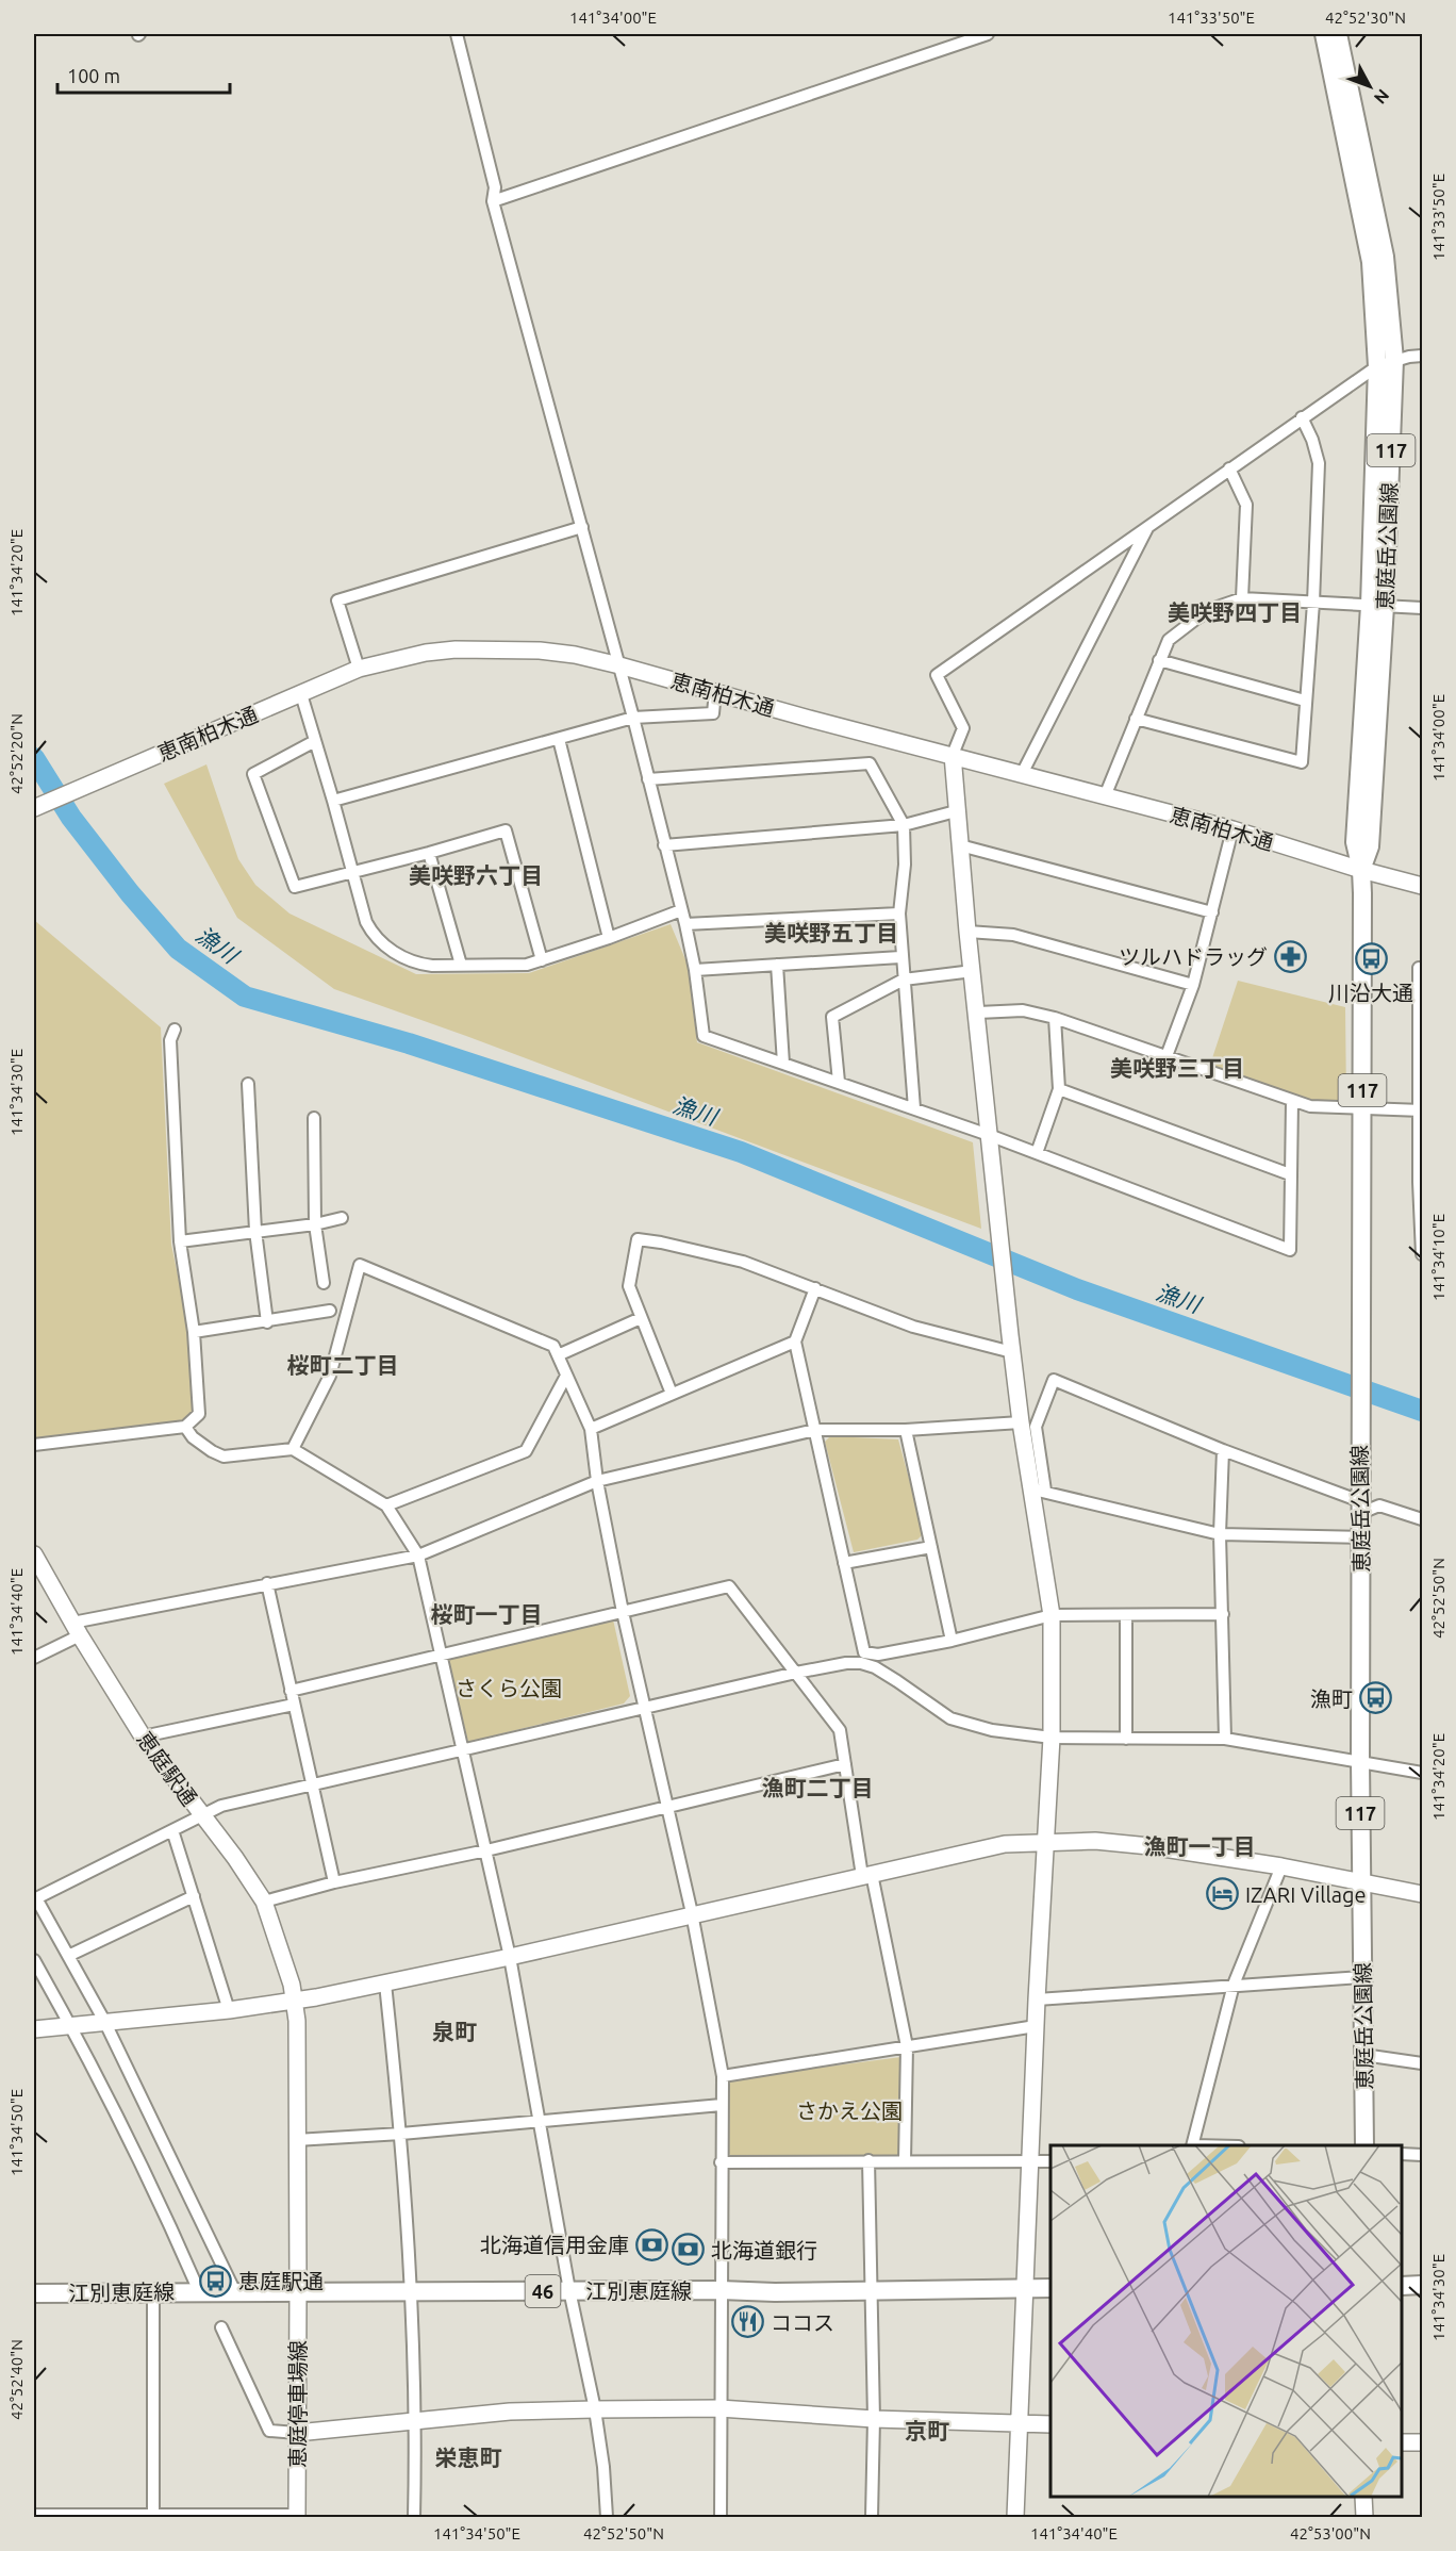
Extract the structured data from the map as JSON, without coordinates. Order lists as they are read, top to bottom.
{
  "streets": {
    "main road": [
      "117",
      "恵庭岳公園線",
      "江別恵庭線",
      "46"
    ],
    "street": ["恵南柏木通", "恵庭駅通", "恵庭停車場線"]
  },
  "crossings": [
    ["恵庭岳公園線", "恵南柏木通"],
    ["恵庭駅通", "江別恵庭線"],
    ["恵庭駅通", "恵庭停車場線"],
    ["江別恵庭線", "恵庭停車場線"]
  ],
  "districts": [
    "美咲野四丁目",
    "美咲野六丁目",
    "美咲野五丁目",
    "美咲野三丁目",
    "桜町二丁目",
    "桜町一丁目",
    "漁町二丁目",
    "漁町一丁目",
    "泉町",
    "京町",
    "栄恵町"
  ],
  "water": ["漁川"],
  "parks": ["さくら公園", "さかえ公園"],
  "places": {
    "pharmacy": ["ツルハドラッグ"],
    "bus stop": ["川沿大通", "漁町", "恵庭駅通"],
    "hotel": ["IZARI Village"],
    "bank": ["北海道信用金庫", "北海道銀行"],
    "restaurant": ["ココス"]
  },
  "scale_bar": "100 m",
  "north": "bottom right",
  "coordinates": [
    "141°34'00\"E",
    "141°33'50\"E",
    "42°52'30\"N",
    "141°34'20\"E",
    "42°52'20\"N",
    "141°34'30\"E",
    "141°34'10\"E",
    "42°52'50\"N",
    "141°34'40\"E",
    "141°34'50\"E",
    "42°52'40\"N",
    "42°53'00\"N"
  ]
}
